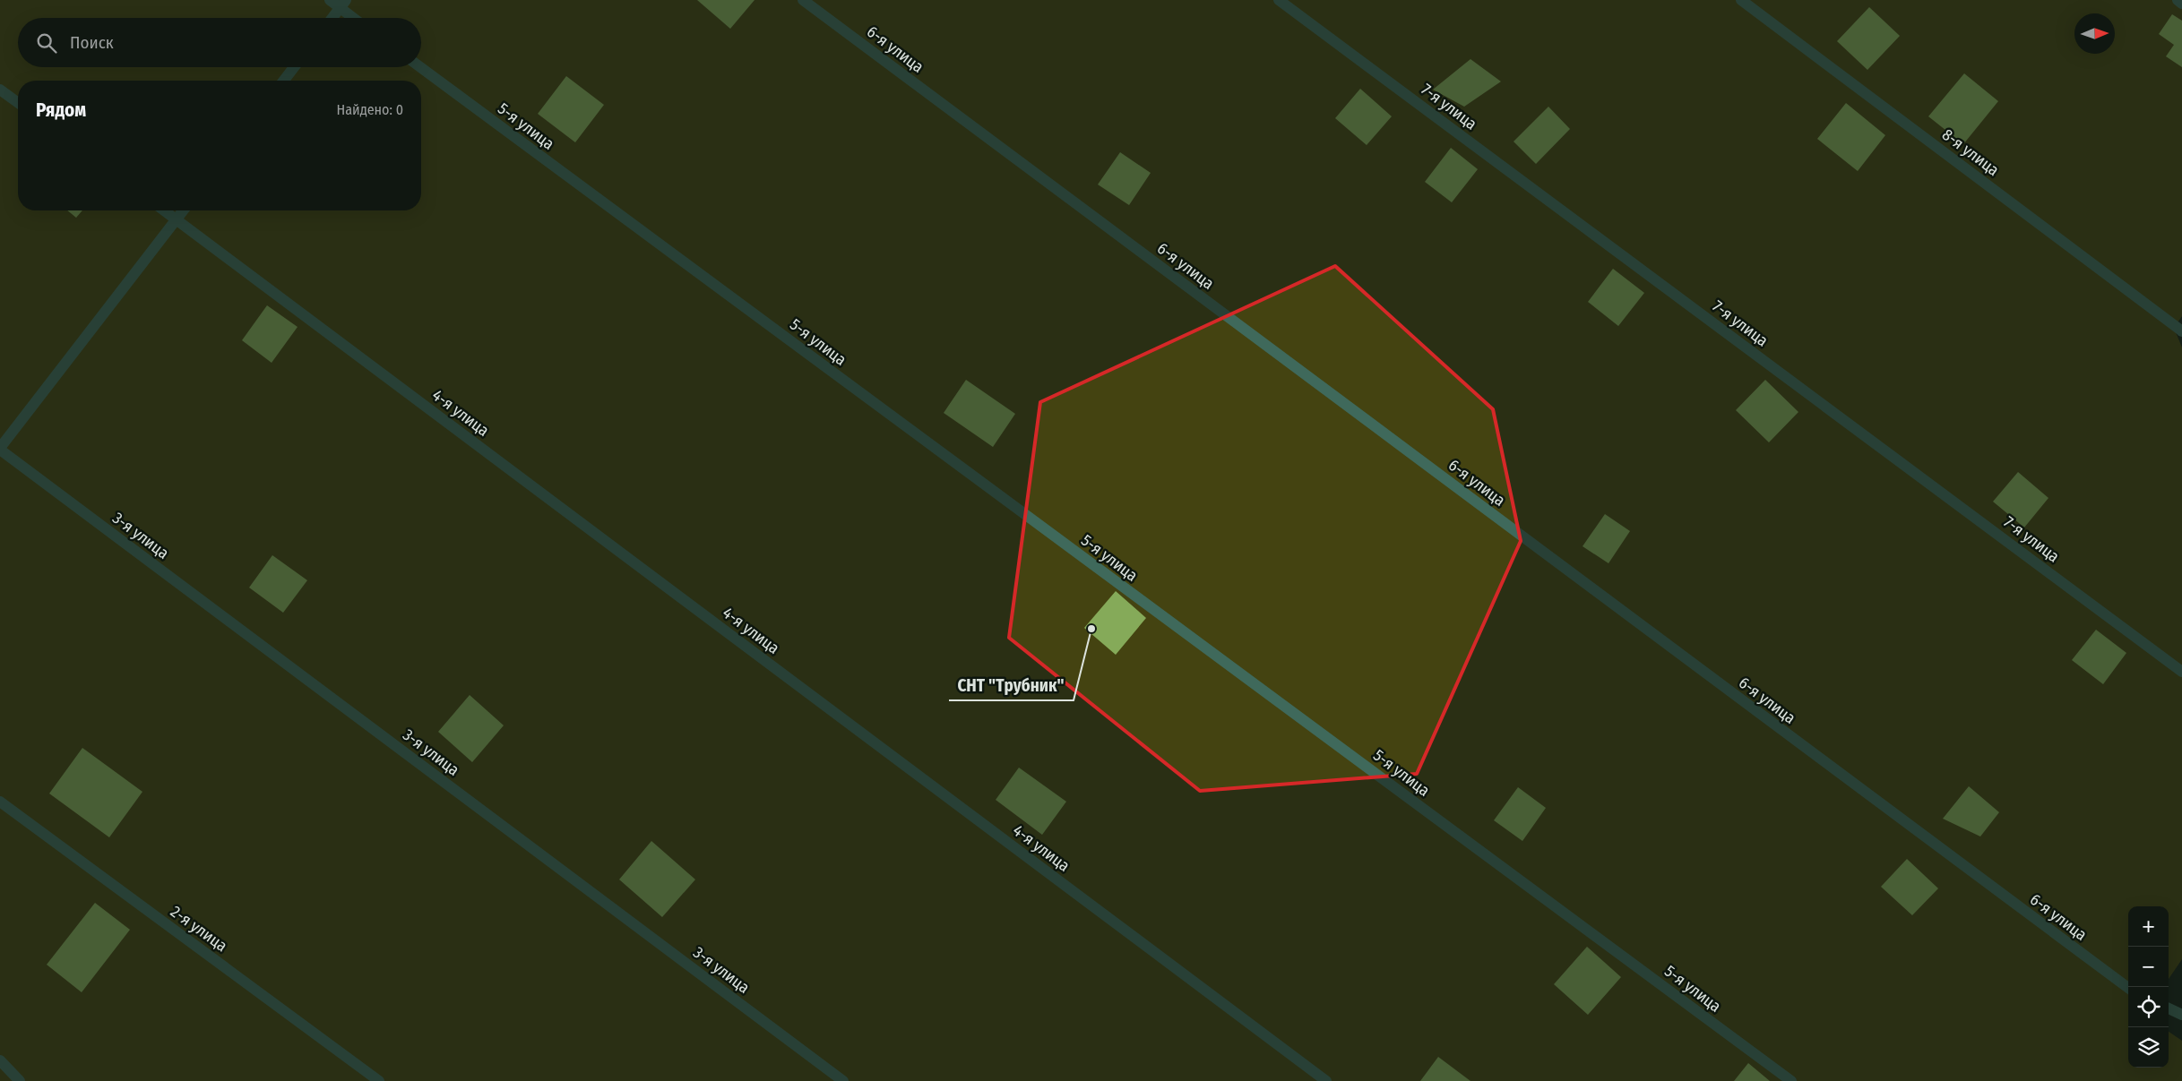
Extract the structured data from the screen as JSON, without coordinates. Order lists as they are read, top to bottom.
{
  "streets": {
    "lane": [
      "6-я улица",
      "7-я улица",
      "5-я улица",
      "8-я улица",
      "4-я улица",
      "3-я улица",
      "2-я улица"
    ]
  },
  "places": ["СНТ \"Трубник\""],
  "north": "right",
  "page": {
    "search": "Поиск",
    "heading": ["Рядом", "Найдено: 0"],
    "map_buttons": ["+", "−"]
  }
}
